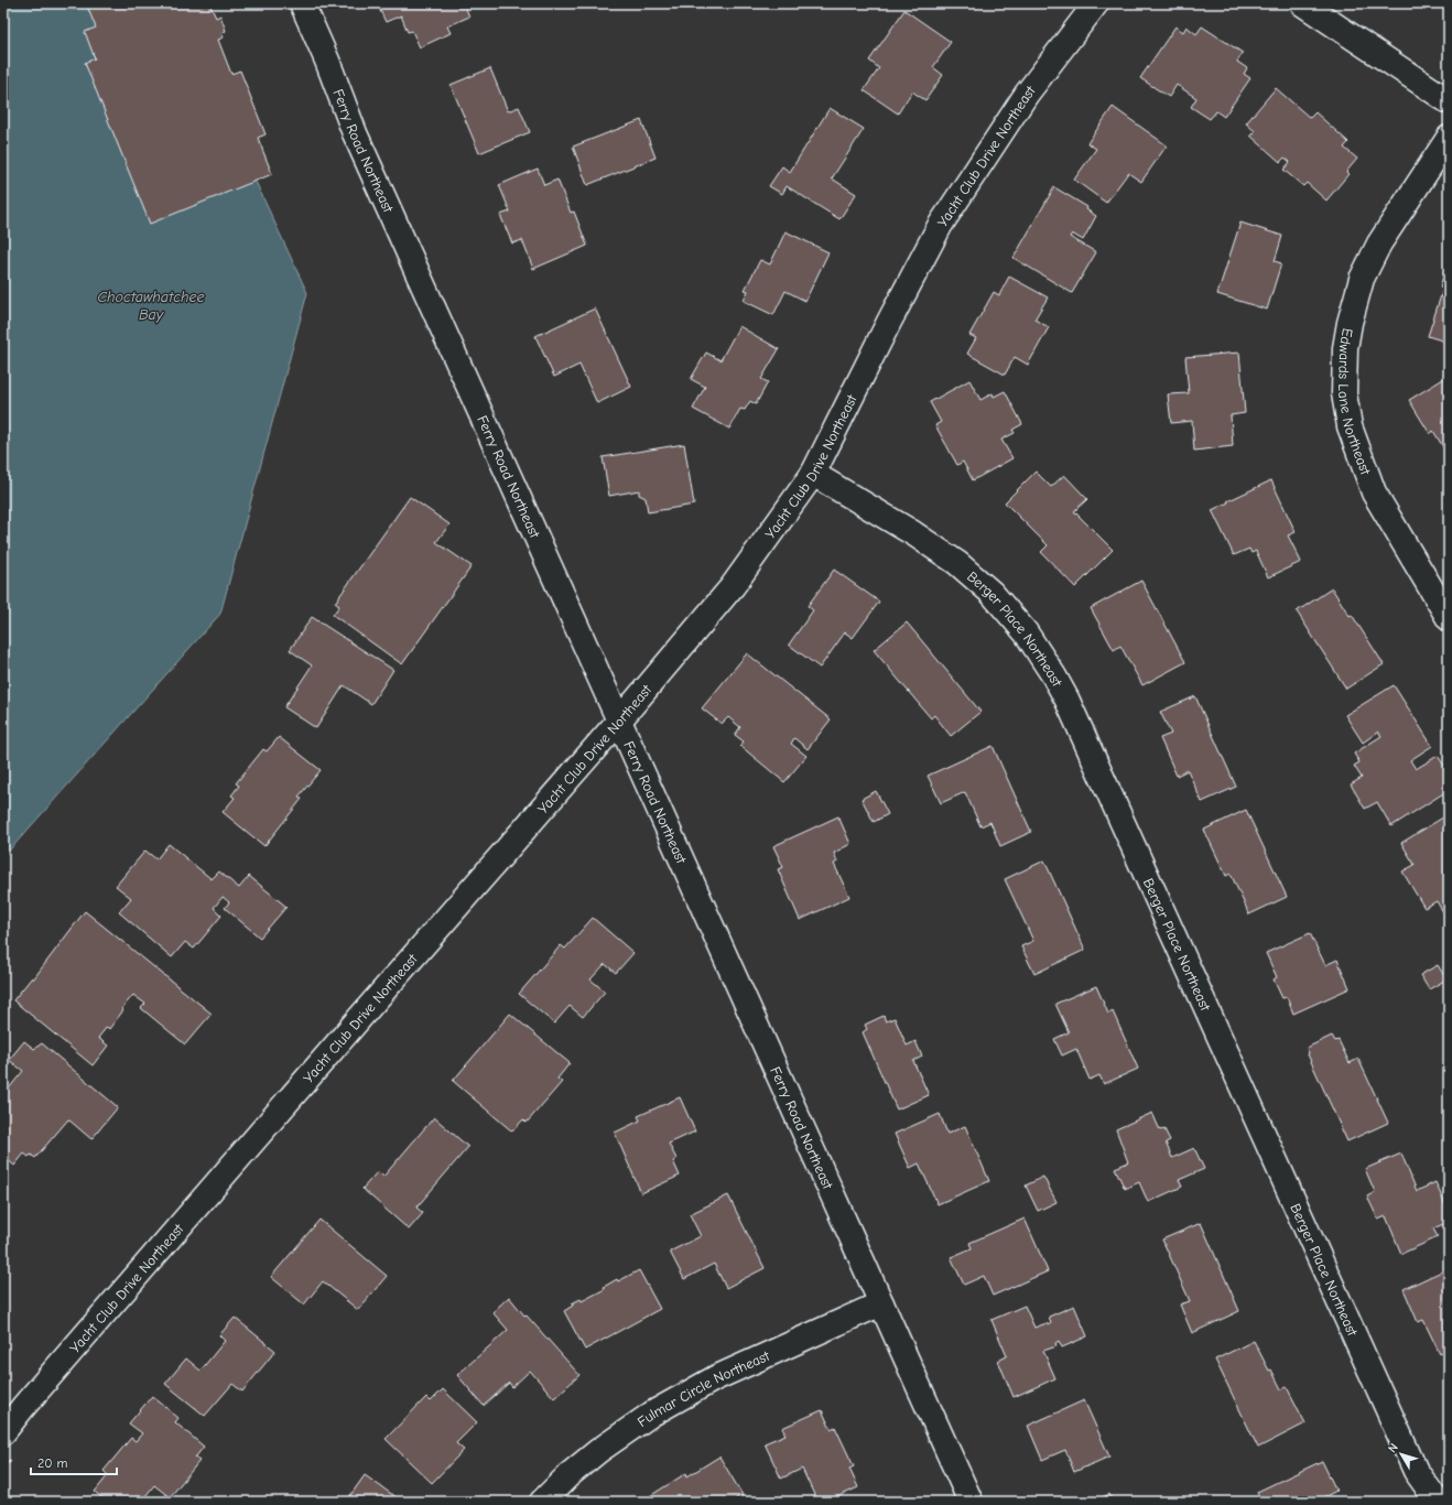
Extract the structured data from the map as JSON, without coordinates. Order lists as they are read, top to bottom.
{
  "streets": {
    "street": [
      "Ferry Road Northeast",
      "Yacht Club Drive Northeast",
      "Edwards Lane Northeast",
      "Berger Place Northeast",
      "Fulmar Circle Northeast"
    ]
  },
  "crossings": [
    ["Ferry Road Northeast", "Yacht Club Drive Northeast"],
    ["Ferry Road Northeast", "Fulmar Circle Northeast"],
    ["Yacht Club Drive Northeast", "Berger Place Northeast"]
  ],
  "water": ["Choctawhatchee Bay"],
  "scale_bar": "20 m",
  "north": "top left"
}
